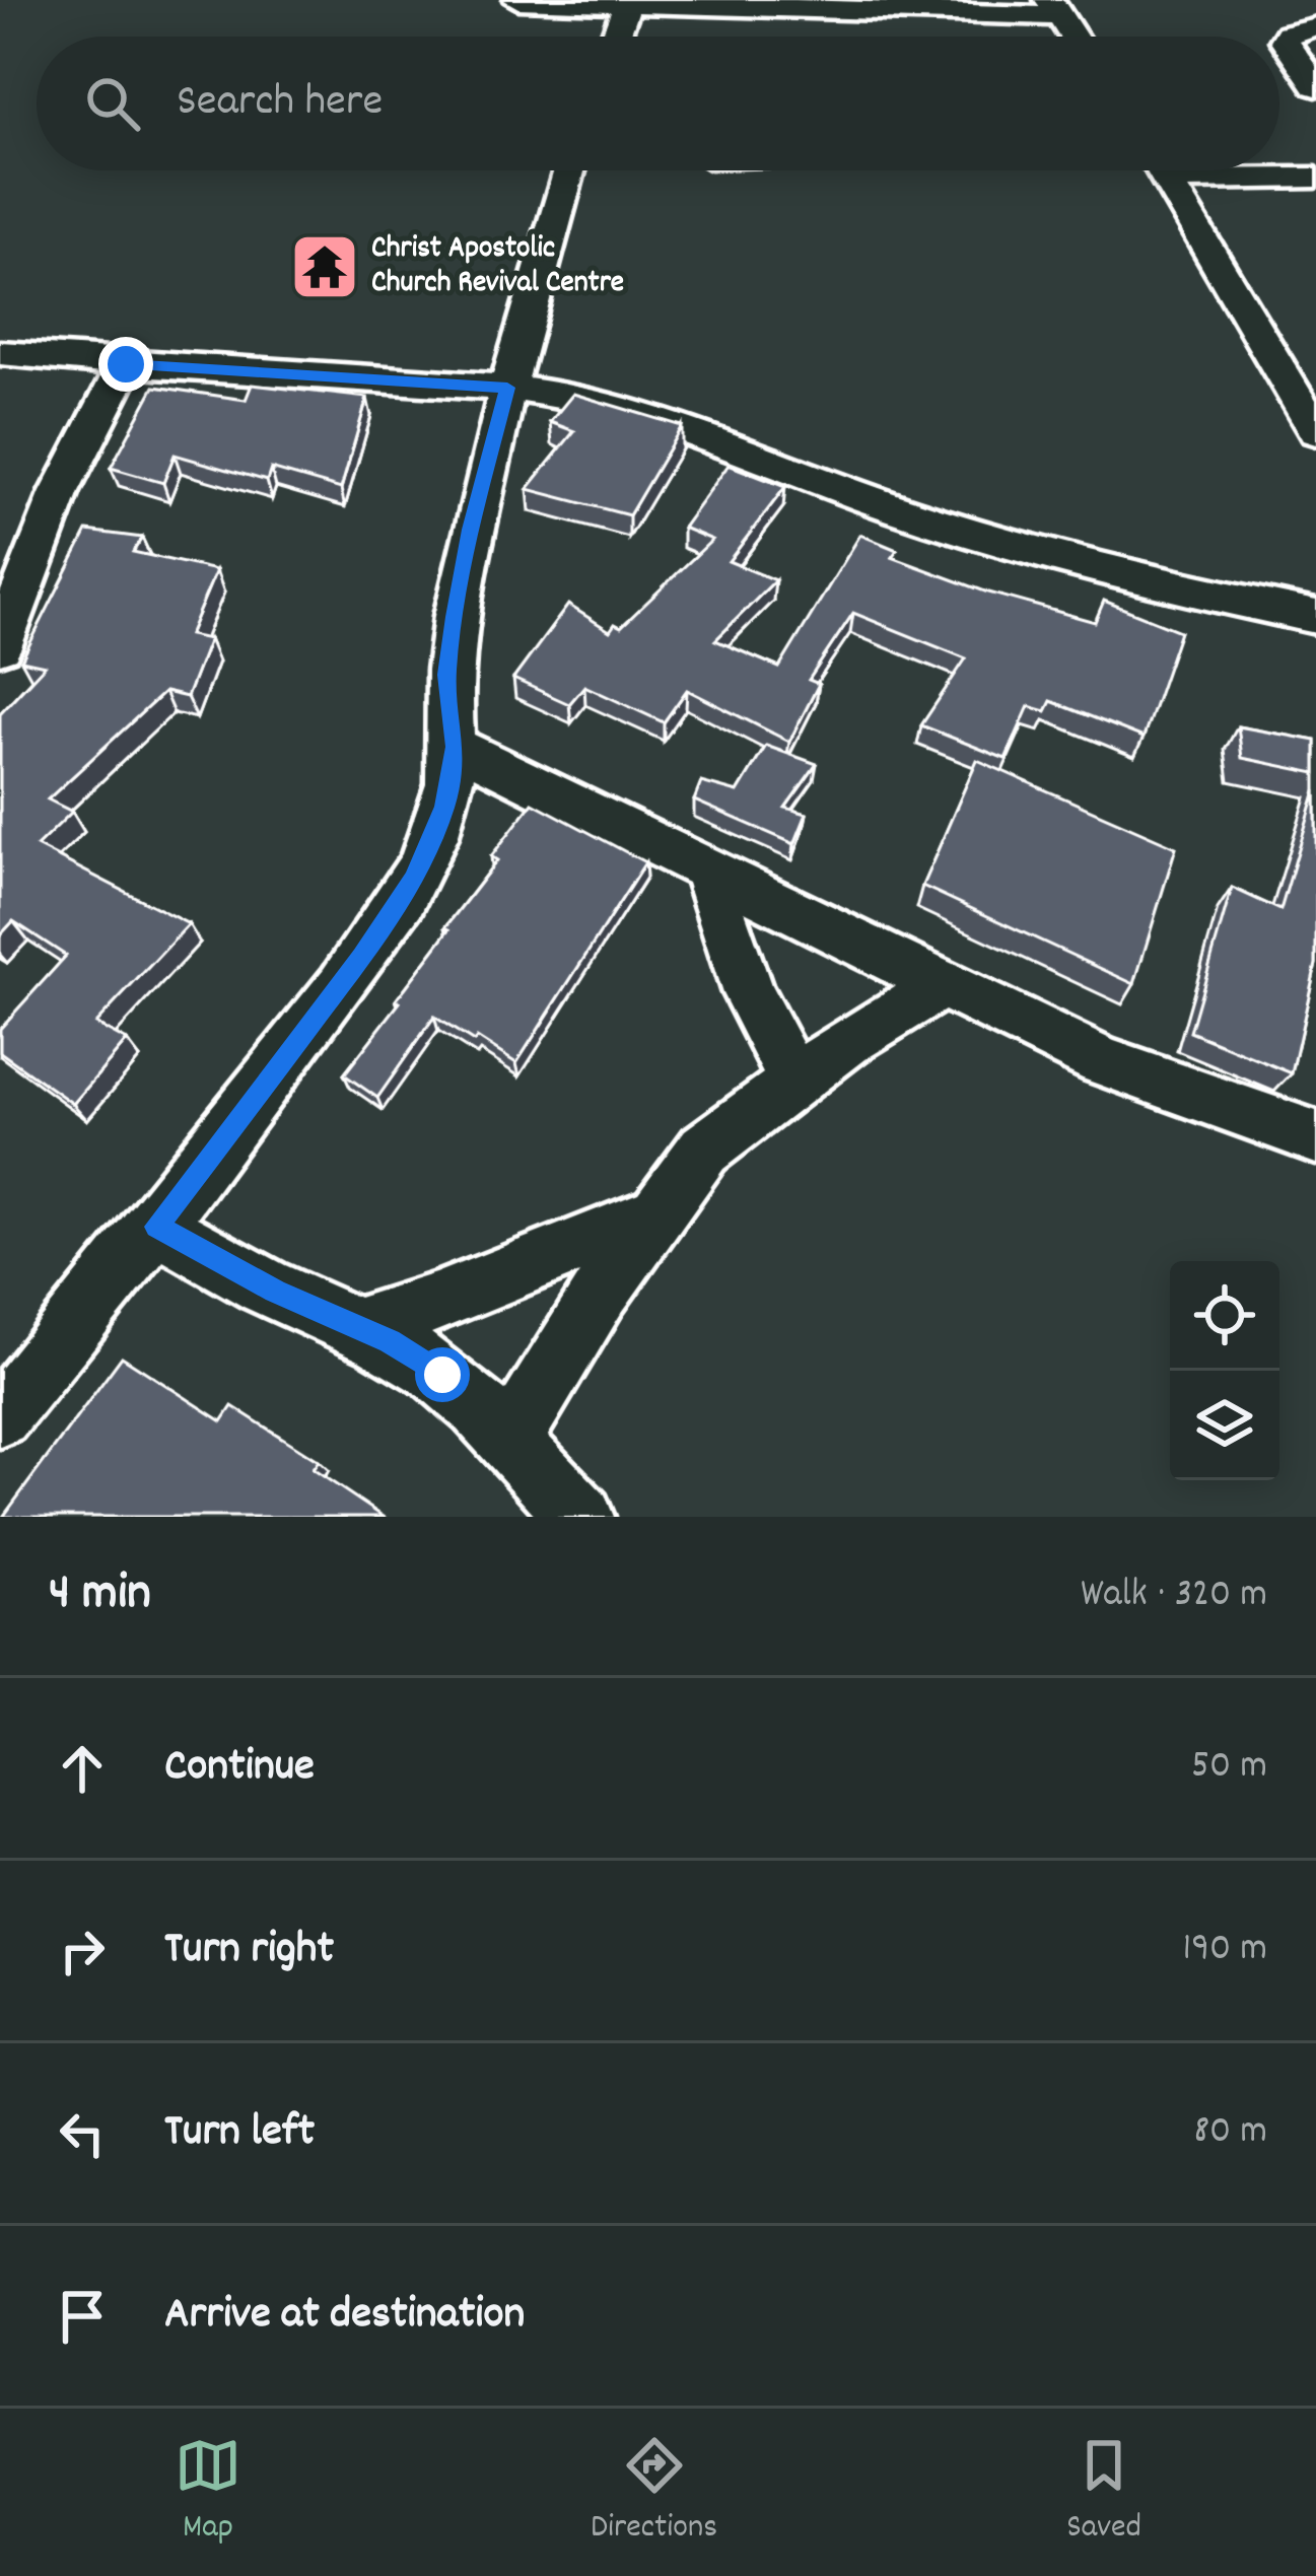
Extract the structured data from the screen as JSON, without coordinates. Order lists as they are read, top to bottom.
{
  "places": {
    "temple": ["Christ Apostolic Church Revival Centre"]
  },
  "page": {
    "search": "Search here",
    "heading": ["4 min", "Walk · 320 m"],
    "list": [
      ["Continue", "50 m"],
      ["Turn right", "190 m"],
      ["Turn left", "80 m"],
      "Arrive at destination"
    ],
    "nav": ["Map", "Directions", "Saved"]
  }
}
